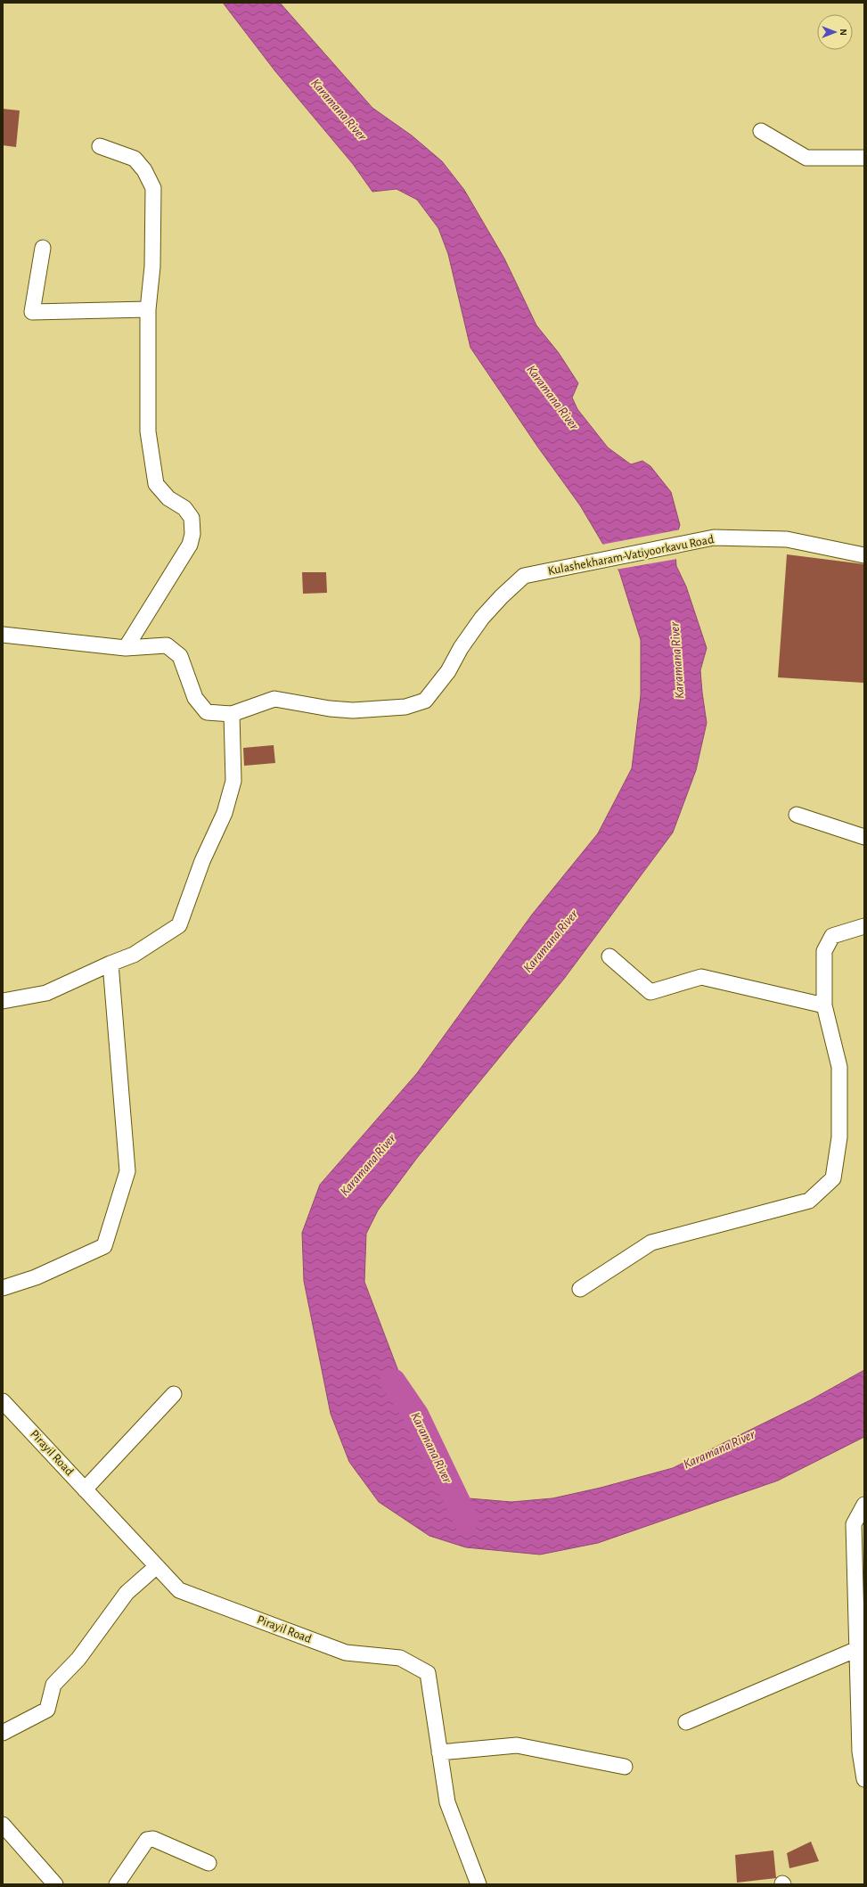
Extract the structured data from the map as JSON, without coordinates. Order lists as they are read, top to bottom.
{
  "streets": {
    "street": ["Kulashekharam-Vatiyoorkavu Road", "Pirayil Road"]
  },
  "water": ["Karamana River"],
  "north": "right"
}
